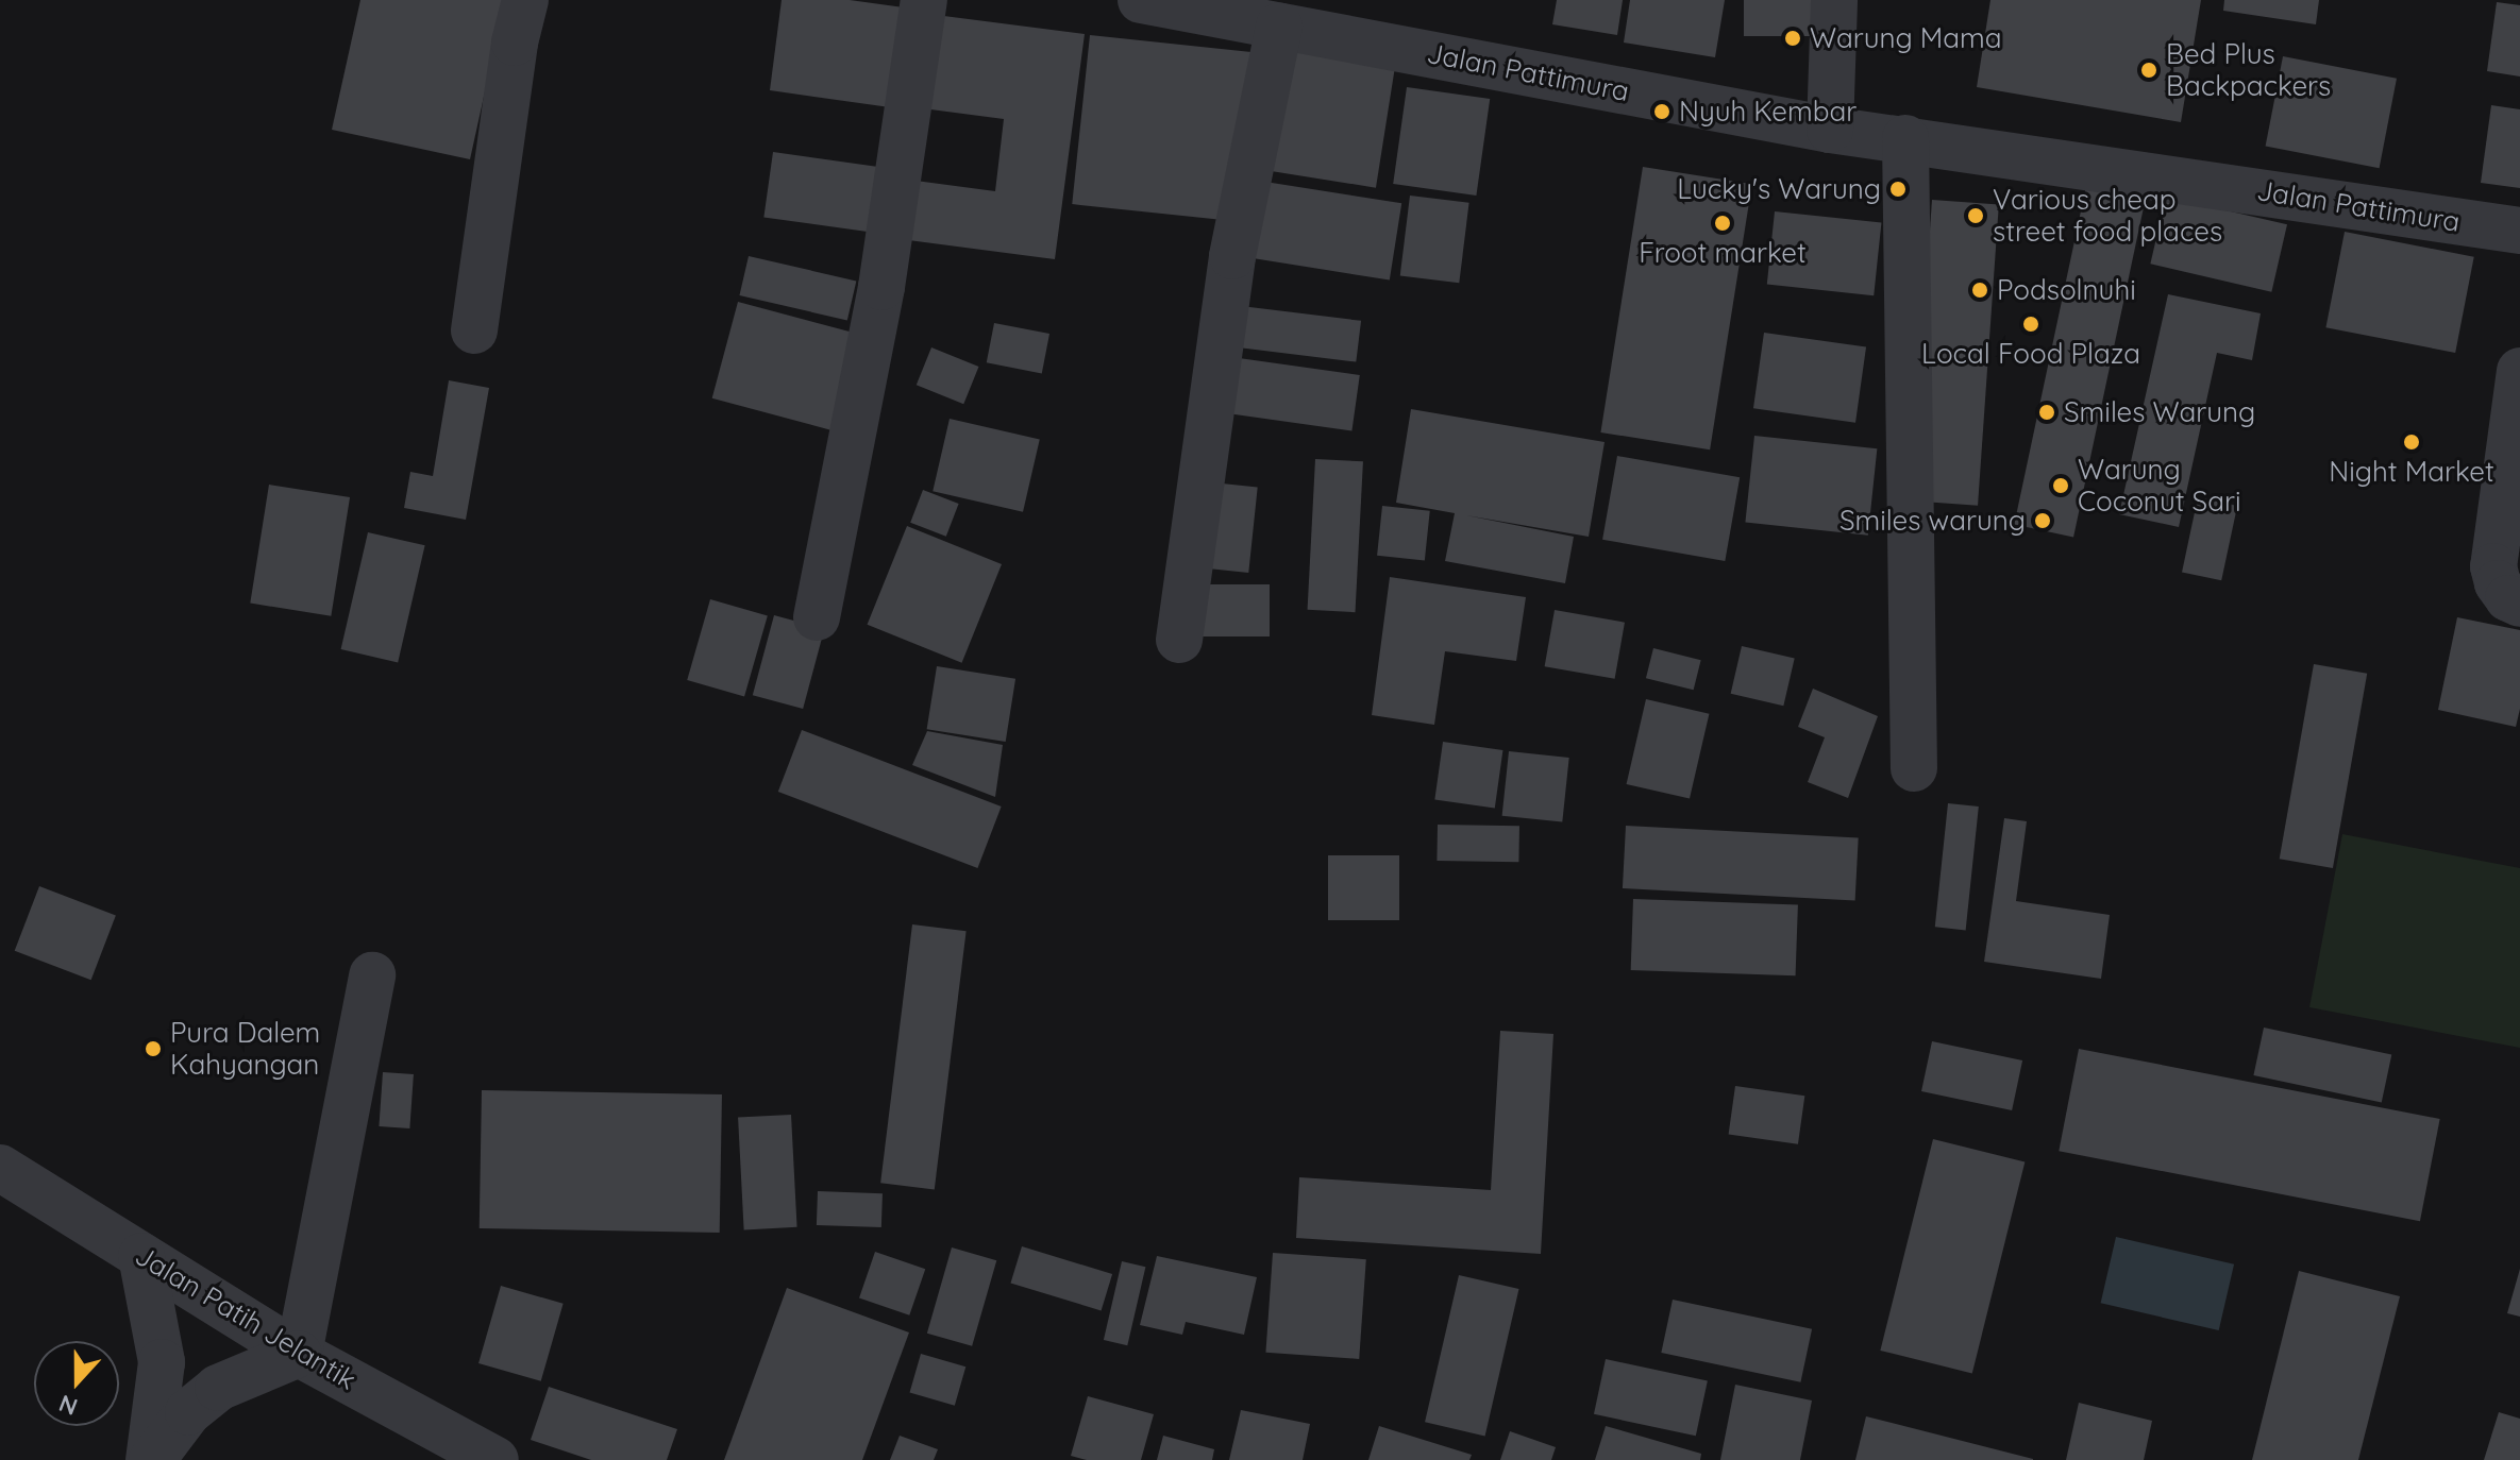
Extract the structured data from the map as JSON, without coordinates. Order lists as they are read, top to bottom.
{
  "streets": {
    "street": ["Jalan Pattimura", "Jalan Patih Jelantik"]
  },
  "places": [
    "Warung Mama",
    "Bed Plus Backpackers",
    "Nyuh Kembar",
    "Lucky's Warung",
    "Various cheap street food places",
    "Froot market",
    "Podsolnuhi",
    "Local Food Plaza",
    "Smiles Warung",
    "Night Market",
    "Warung Coconut Sari",
    "Smiles warung",
    "Pura Dalem Kahyangan"
  ],
  "north": "bottom"
}
